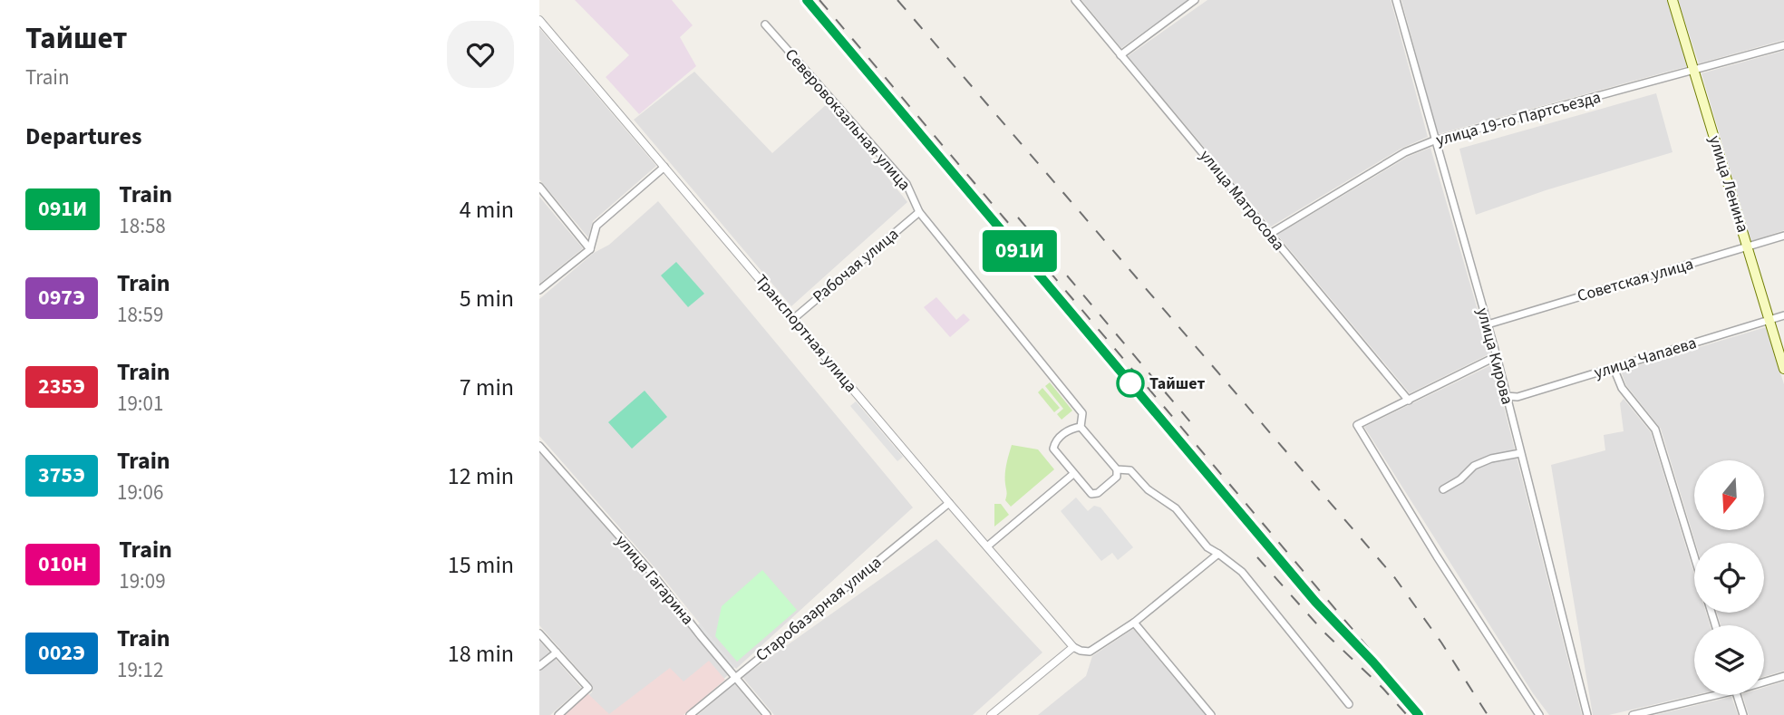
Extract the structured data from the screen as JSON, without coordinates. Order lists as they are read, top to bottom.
{
  "streets": {
    "main road": ["улица Ленина"],
    "street": [
      "улица 19-го Партсъезда",
      "Северовокзальная улица",
      "улица Матросова",
      "Рабочая улица",
      "Советская улица",
      "Транспортная улица",
      "улица Кирова",
      "улица Чапаева",
      "улица Гагарина",
      "Старобазарная улица"
    ]
  },
  "crossings": [
    ["улица 19-го Партсъезда", "улица Ленина"],
    ["улица 19-го Партсъезда", "улица Матросова"],
    ["улица 19-го Партсъезда", "улица Кирова"],
    ["Северовокзальная улица", "Рабочая улица"],
    ["улица Ленина", "Советская улица"],
    ["улица Ленина", "улица Чапаева"],
    ["Рабочая улица", "Транспортная улица"],
    ["Советская улица", "улица Кирова"],
    ["Транспортная улица", "Старобазарная улица"],
    ["улица Кирова", "улица Чапаева"],
    ["улица Гагарина", "Старобазарная улица"]
  ],
  "places": ["Тайшет"],
  "north": "bottom",
  "page": {
    "heading": [
      ["Тайшет", "Train"],
      "Departures"
    ],
    "on_map": "091И",
    "list": [
      {
        "mark": "091И",
        "name": "Train",
        "note": "18:58",
        "value": "4 min"
      },
      {
        "mark": "097Э",
        "name": "Train",
        "note": "18:59",
        "value": "5 min"
      },
      {
        "mark": "235Э",
        "name": "Train",
        "note": "19:01",
        "value": "7 min"
      },
      {
        "mark": "375Э",
        "name": "Train",
        "note": "19:06",
        "value": "12 min"
      },
      {
        "mark": "010Н",
        "name": "Train",
        "note": "19:09",
        "value": "15 min"
      },
      {
        "mark": "002Э",
        "name": "Train",
        "note": "19:12",
        "value": "18 min"
      }
    ]
  }
}
